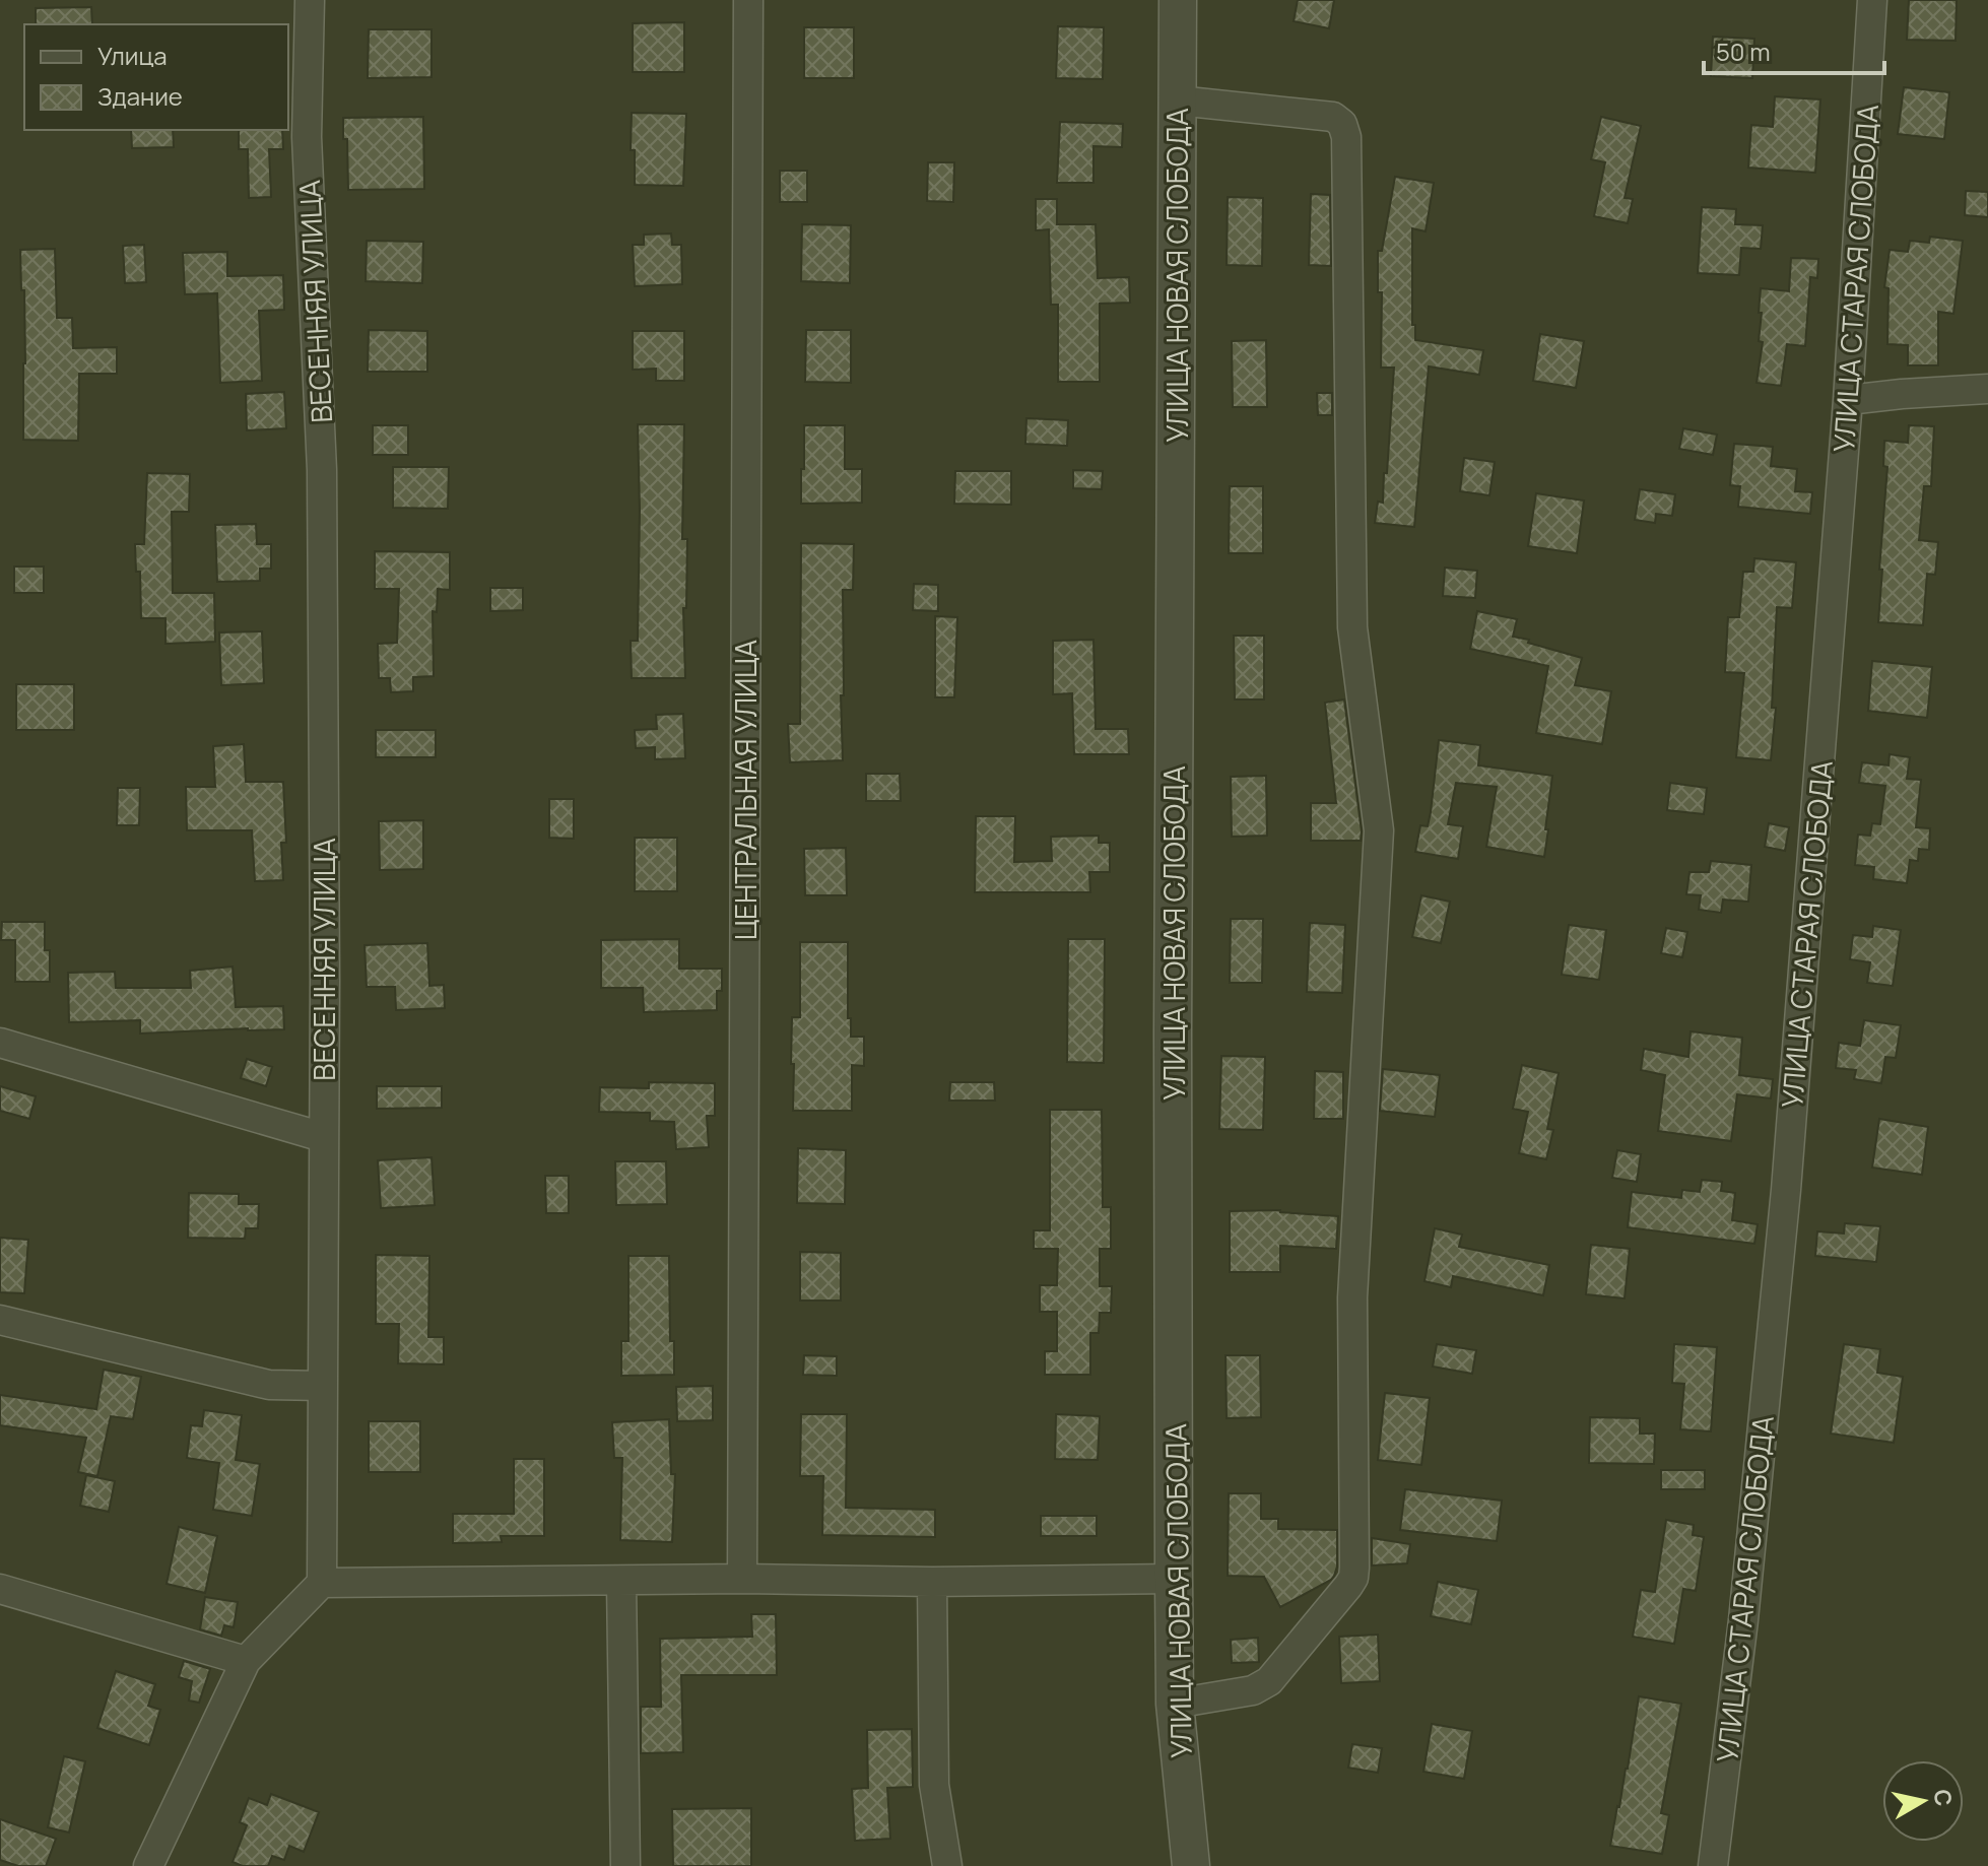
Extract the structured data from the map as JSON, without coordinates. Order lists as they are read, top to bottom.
{
  "streets": {
    "street": [
      "УЛИЦА НОВАЯ СЛОБОДА",
      "УЛИЦА СТАРАЯ СЛОБОДА",
      "ВЕСЕННЯЯ УЛИЦА",
      "ЦЕНТРАЛЬНАЯ УЛИЦА"
    ]
  },
  "legend": ["Улица", "Здание"],
  "scale_bar": "50 m",
  "north": "right"
}
